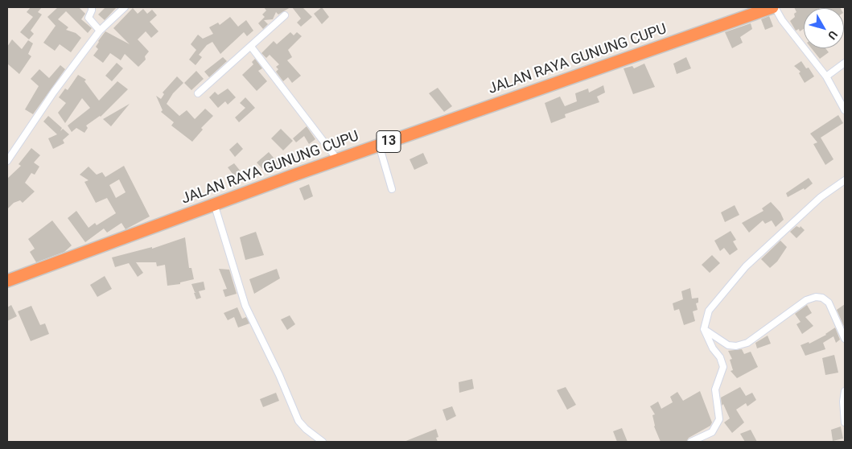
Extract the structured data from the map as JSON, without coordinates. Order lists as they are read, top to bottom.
{
  "streets": {
    "highway": ["JALAN RAYA GUNUNG CUPU", "13"]
  },
  "north": "bottom right"
}
